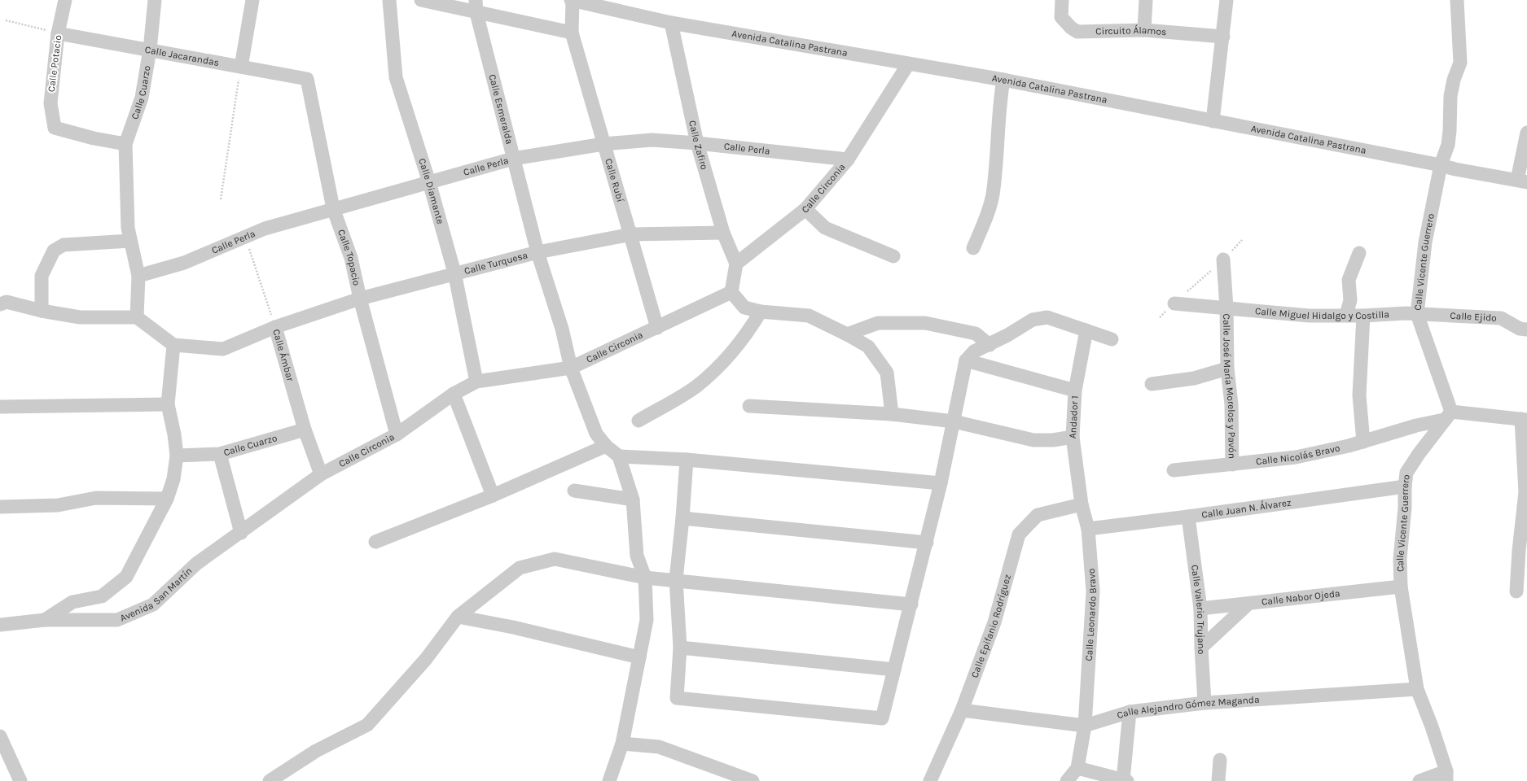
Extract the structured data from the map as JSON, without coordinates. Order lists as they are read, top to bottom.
{
  "streets": {
    "street": [
      "Circuito Álamos",
      "Avenida Catalina Pastrana",
      "Calle Jacarandas",
      "Calle Potacio",
      "Calle Cuarzo",
      "Calle Esmeralda",
      "Calle Zafiro",
      "Calle Perla",
      "Calle Rubí",
      "Calle Circonia",
      "Calle Diamante",
      "Calle Topacio",
      "Calle Vicente Guerrero",
      "Calle Turquesa",
      "Calle Miguel Hidalgo y Costilla",
      "Calle Ejido",
      "Calle Ámbar",
      "Calle José María Morelos y Pavón",
      "Andador 1",
      "Calle Nicolás Bravo",
      "Calle Juan N. Álvarez",
      "Avenida San Martín",
      "Calle Nabor Ojeda",
      "Calle Valerio Trujano",
      "Calle Leonardo Bravo",
      "Calle Epifanio Rodríguez",
      "Calle Alejandro Gómez Maganda"
    ]
  },
  "crossings": [
    ["Avenida Catalina Pastrana", "Calle Zafiro"],
    ["Avenida Catalina Pastrana", "Calle Rubí"],
    ["Avenida Catalina Pastrana", "Calle Circonia"],
    ["Avenida Catalina Pastrana", "Calle Vicente Guerrero"],
    ["Calle Jacarandas", "Calle Potacio"],
    ["Calle Jacarandas", "Calle Cuarzo"],
    ["Calle Jacarandas", "Calle Topacio"],
    ["Calle Potacio", "Calle Cuarzo"],
    ["Calle Cuarzo", "Calle Circonia"],
    ["Calle Cuarzo", "Calle Ámbar"],
    ["Calle Cuarzo", "Avenida San Martín"],
    ["Calle Esmeralda", "Calle Perla"],
    ["Calle Esmeralda", "Calle Circonia"],
    ["Calle Esmeralda", "Calle Turquesa"],
    ["Calle Zafiro", "Calle Perla"],
    ["Calle Zafiro", "Calle Circonia"],
    ["Calle Zafiro", "Calle Turquesa"],
    ["Calle Perla", "Calle Rubí"],
    ["Calle Perla", "Calle Circonia"],
    ["Calle Perla", "Calle Diamante"],
    ["Calle Perla", "Calle Topacio"],
    ["Calle Perla", "Calle Ámbar"],
    ["Calle Rubí", "Calle Circonia"],
    ["Calle Rubí", "Calle Turquesa"],
    ["Calle Circonia", "Calle Diamante"],
    ["Calle Circonia", "Calle Topacio"],
    ["Calle Circonia", "Calle Ámbar"],
    ["Calle Circonia", "Avenida San Martín"],
    ["Calle Diamante", "Calle Turquesa"],
    ["Calle Topacio", "Calle Turquesa"],
    ["Calle Vicente Guerrero", "Calle Miguel Hidalgo y Costilla"],
    ["Calle Vicente Guerrero", "Calle Ejido"],
    ["Calle Vicente Guerrero", "Calle Nicolás Bravo"],
    ["Calle Vicente Guerrero", "Calle Juan N. Álvarez"],
    ["Calle Vicente Guerrero", "Calle Nabor Ojeda"],
    ["Calle Vicente Guerrero", "Calle Alejandro Gómez Maganda"],
    ["Calle Turquesa", "Calle Ámbar"],
    ["Calle Miguel Hidalgo y Costilla", "Calle Ejido"],
    ["Calle Miguel Hidalgo y Costilla", "Calle José María Morelos y Pavón"],
    ["Calle José María Morelos y Pavón", "Calle Nicolás Bravo"],
    ["Andador 1", "Calle Leonardo Bravo"],
    ["Andador 1", "Calle Epifanio Rodríguez"],
    ["Calle Juan N. Álvarez", "Calle Valerio Trujano"],
    ["Calle Juan N. Álvarez", "Calle Leonardo Bravo"],
    ["Calle Nabor Ojeda", "Calle Valerio Trujano"],
    ["Calle Valerio Trujano", "Calle Alejandro Gómez Maganda"],
    ["Calle Leonardo Bravo", "Calle Epifanio Rodríguez"],
    ["Calle Leonardo Bravo", "Calle Alejandro Gómez Maganda"],
    ["Calle Epifanio Rodríguez", "Calle Alejandro Gómez Maganda"]
  ]
}
